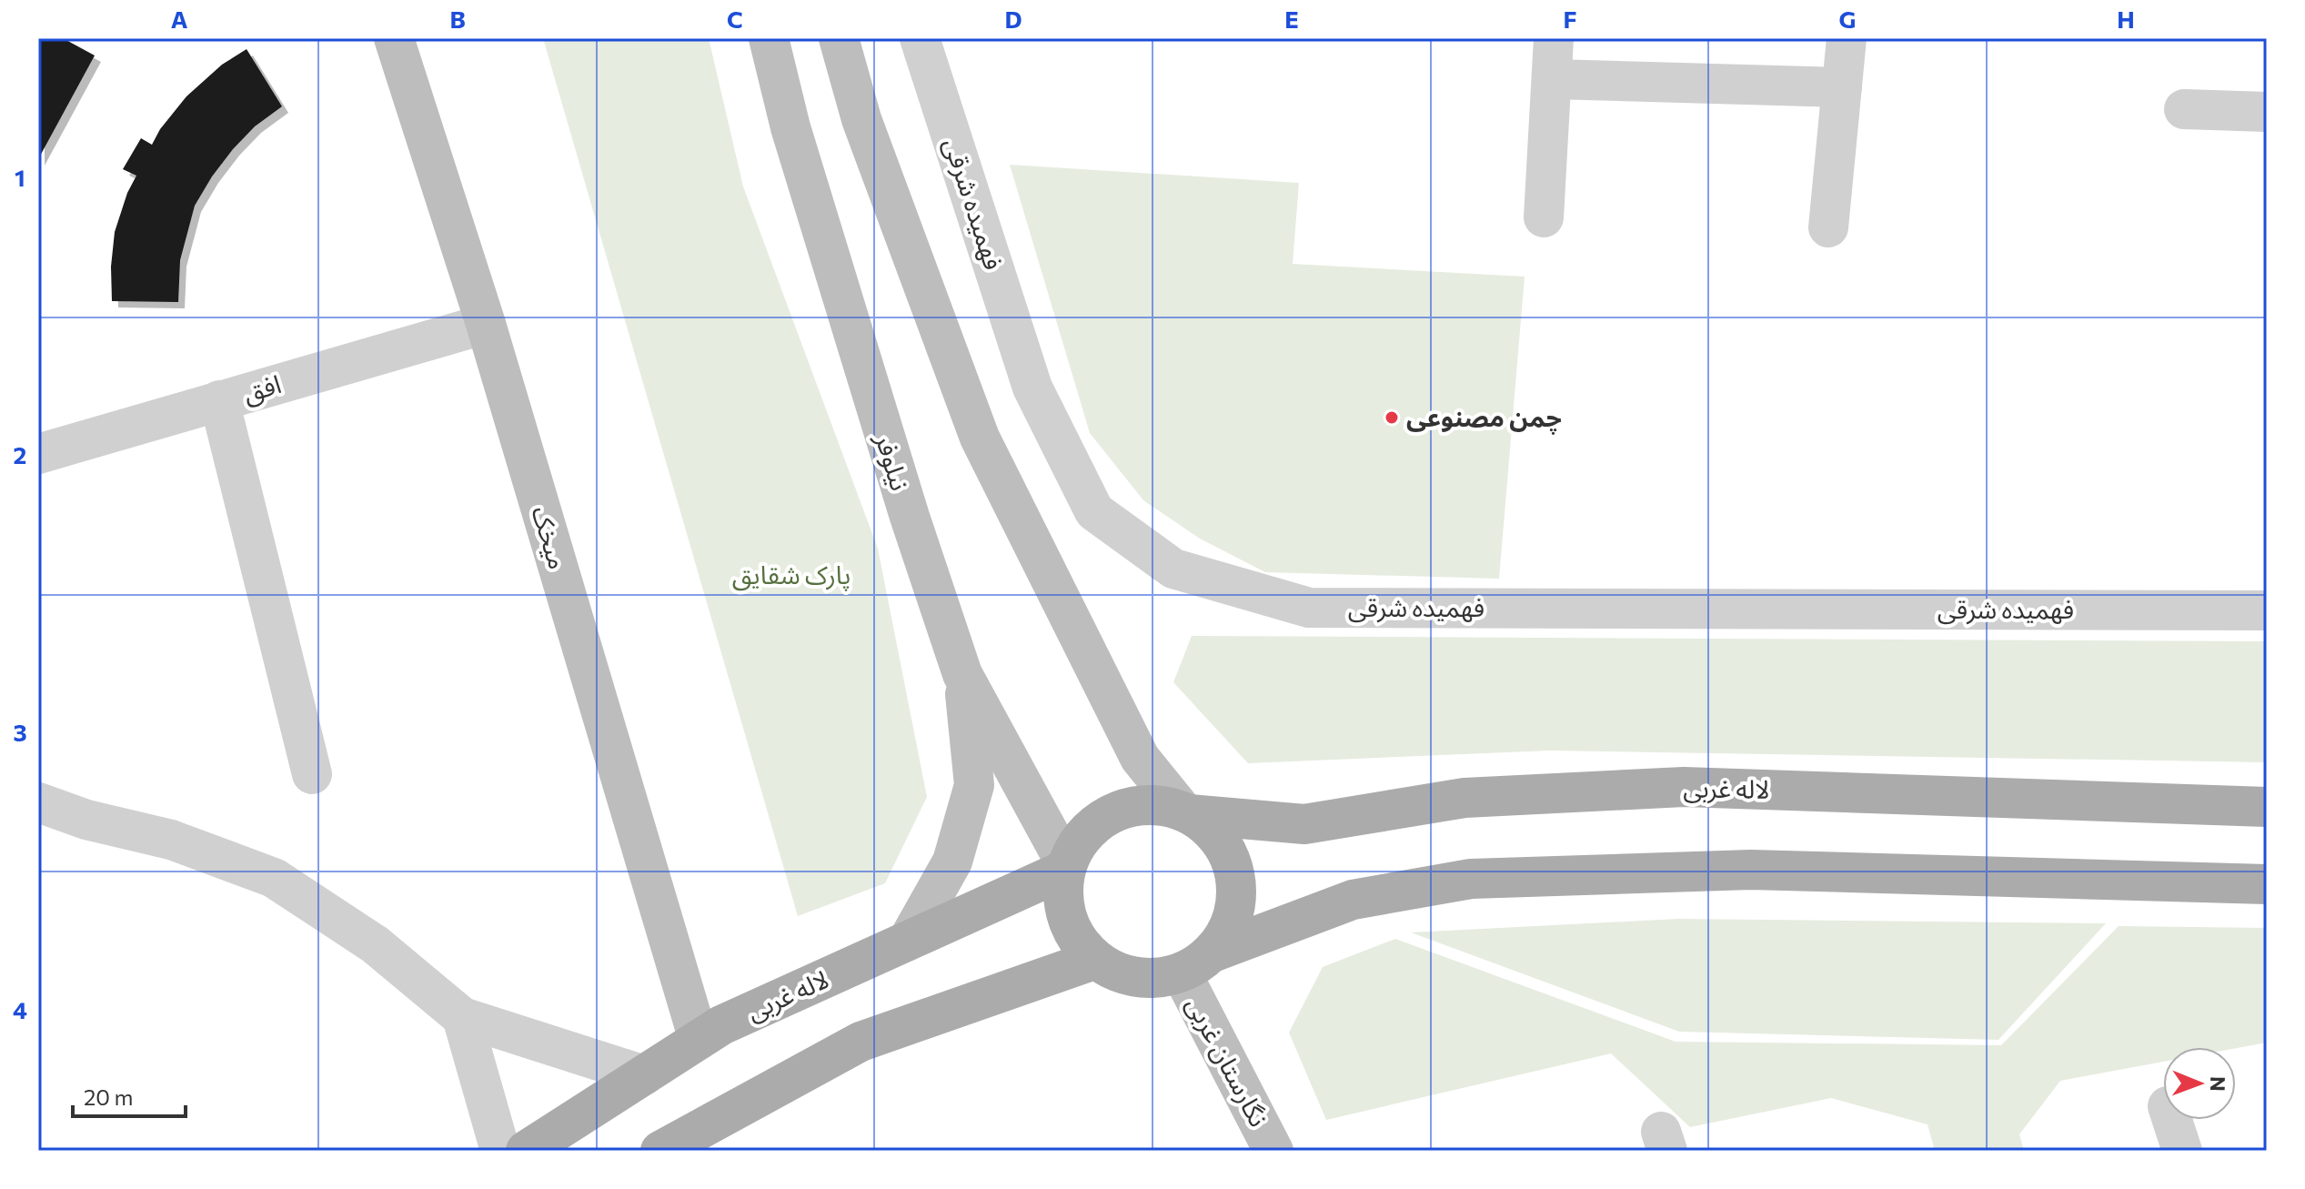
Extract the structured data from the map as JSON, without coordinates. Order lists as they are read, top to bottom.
{
  "streets": {
    "main road": [
      "نیلوفر",
      "میخک",
      "لاله غربی",
      "نگارستان غربی"
    ],
    "street": ["فهمیده شرقی", "افق"]
  },
  "crossings": [
    ["افق", "میخک"],
    ["نیلوفر", "لاله غربی"],
    ["نیلوفر", "نگارستان غربی"],
    ["میخک", "لاله غربی"],
    ["لاله غربی", "نگارستان غربی"]
  ],
  "parks": ["پارک شقایق"],
  "places": ["چمن مصنوعی"],
  "scale_bar": "20 m",
  "north": "right",
  "grid": {
    "columns": [
      "A",
      "B",
      "C",
      "D",
      "E",
      "F",
      "G",
      "H"
    ],
    "rows": [
      "1",
      "2",
      "3",
      "4"
    ]
  }
}
